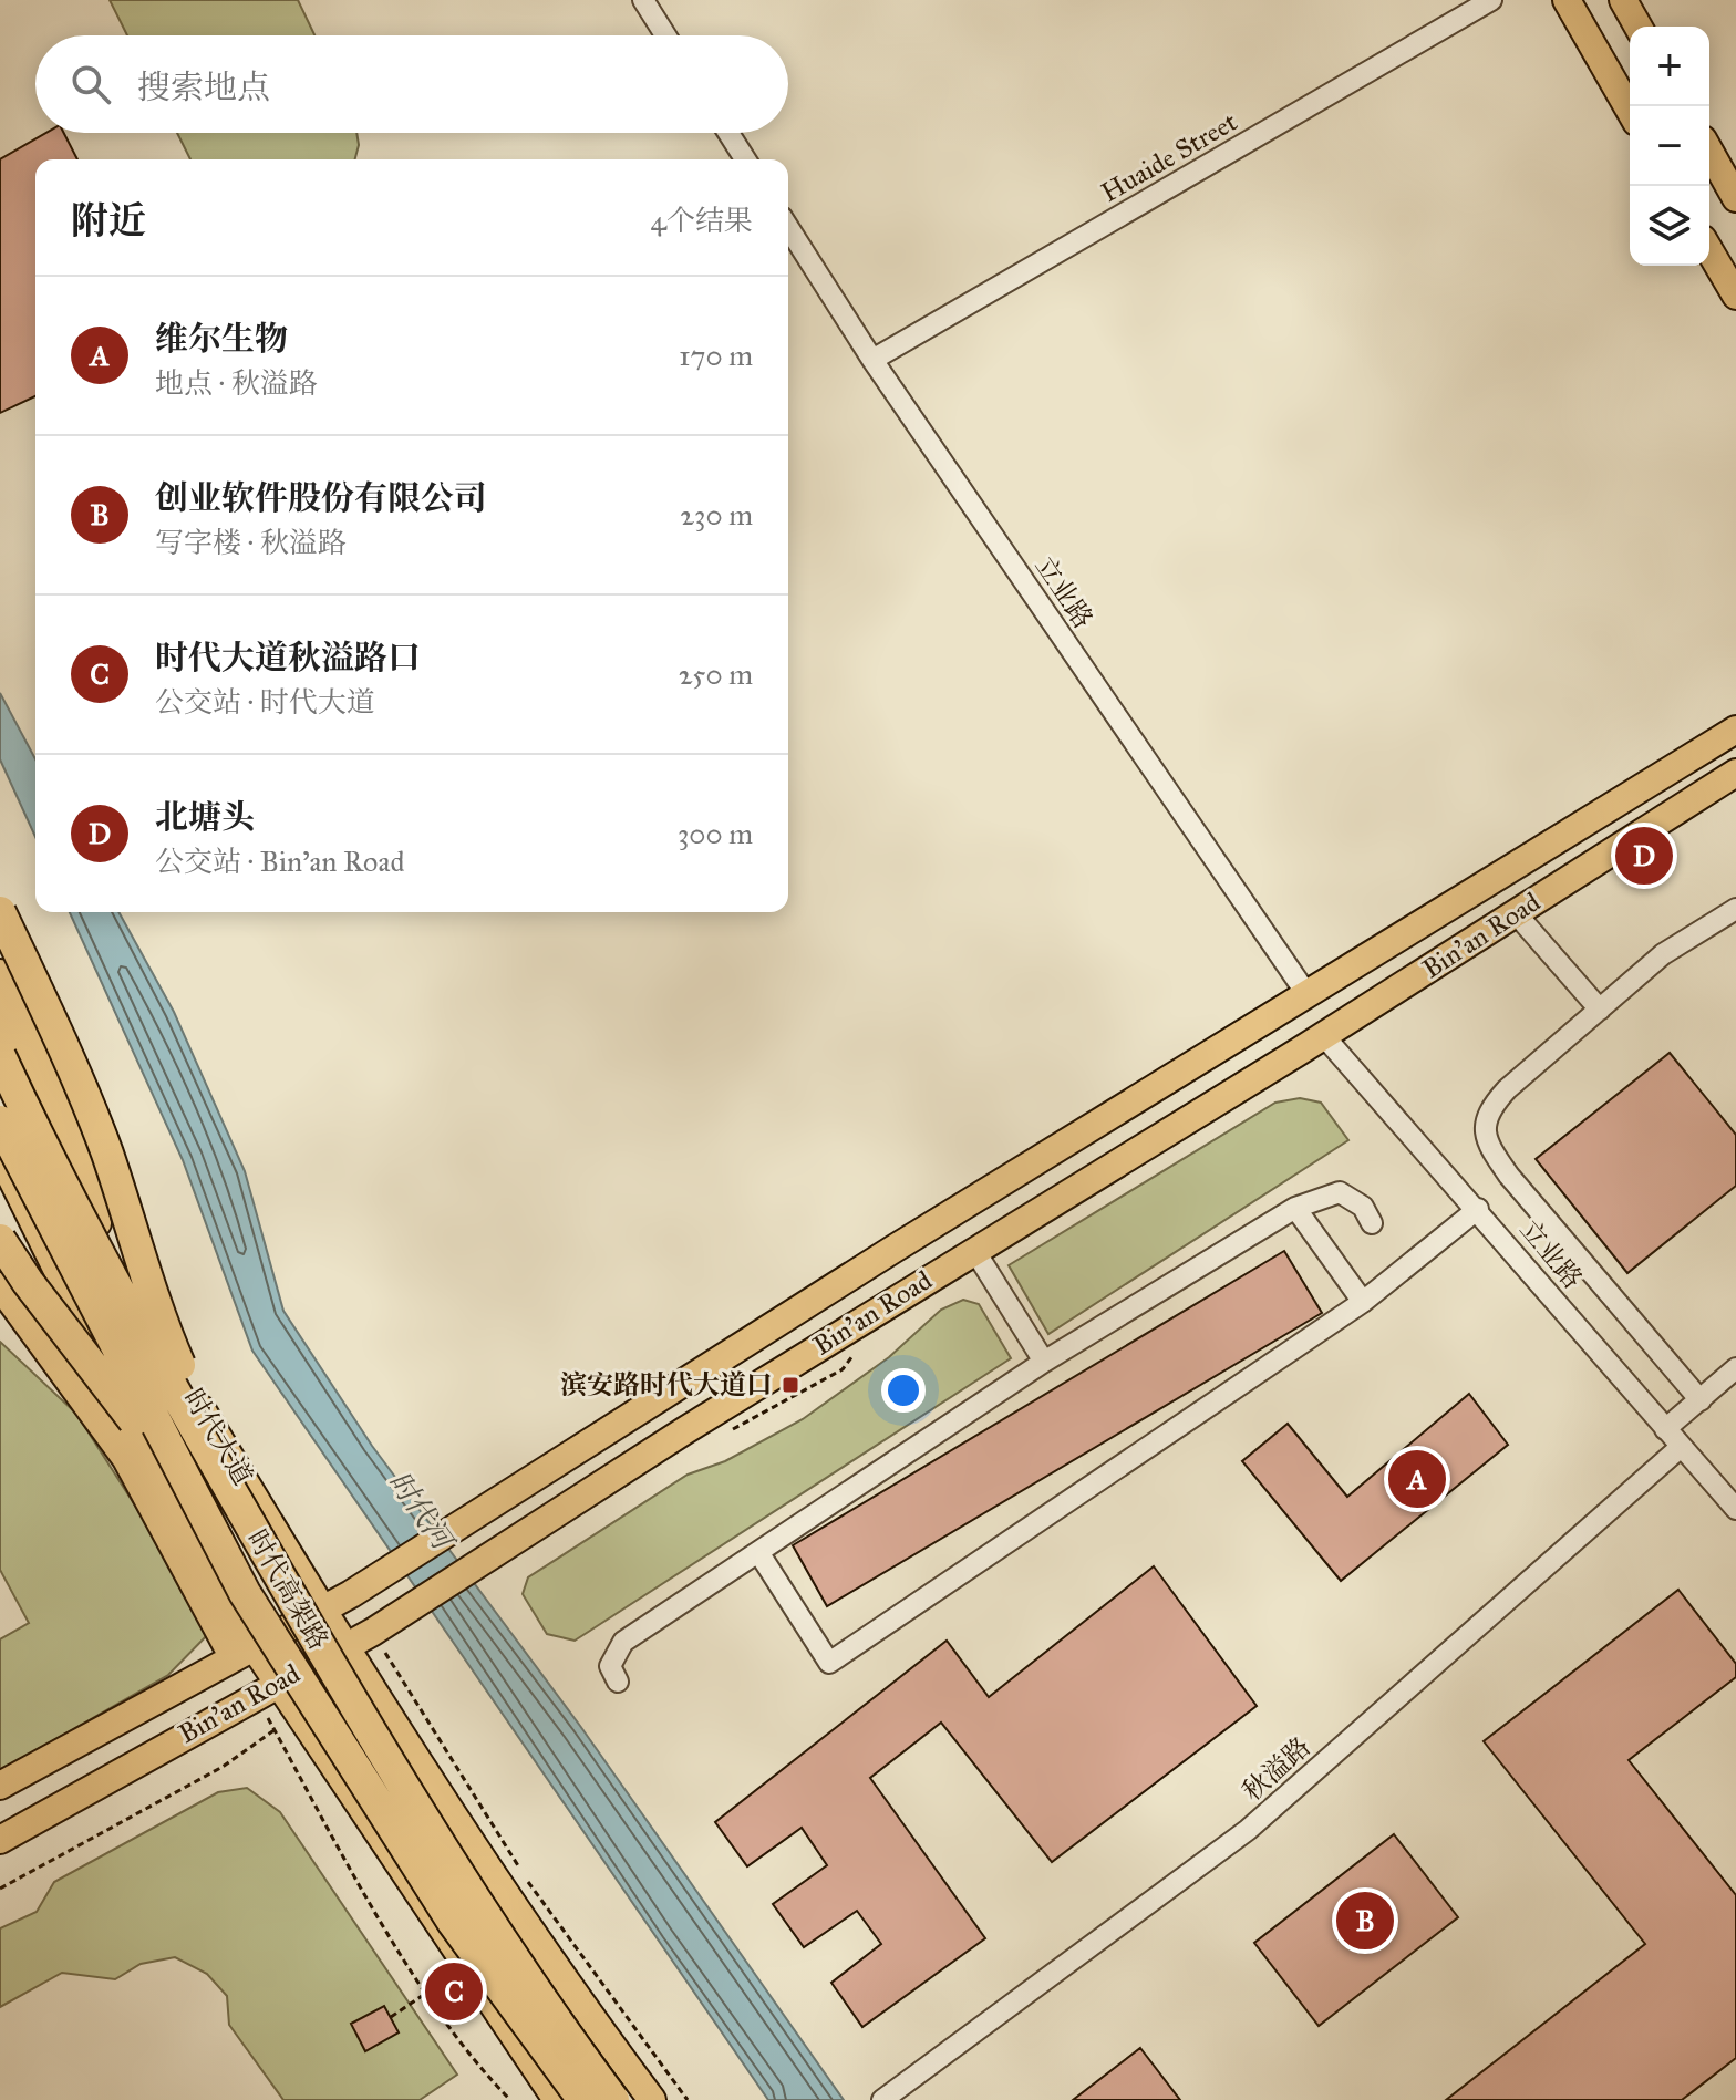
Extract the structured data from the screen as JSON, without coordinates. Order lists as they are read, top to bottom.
{
  "streets": {
    "highway": ["时代高架路"],
    "main road": ["Bin'an Road", "时代大道"],
    "street": ["Huaide Street", "立业路", "秋溢路"]
  },
  "crossings": [
    ["Huaide Street", "立业路"],
    ["立业路", "Bin'an Road"],
    ["立业路", "秋溢路"],
    ["Bin'an Road", "时代大道"]
  ],
  "water": ["时代河"],
  "places": {
    "transit": ["滨安路时代大道口"]
  },
  "page": {
    "map_buttons": ["+", "−"],
    "search": "搜索地点",
    "heading": ["附近", "4个结果"],
    "list": [
      {
        "mark": "A",
        "name": "维尔生物",
        "note": "地点 · 秋溢路",
        "value": "170 m"
      },
      {
        "mark": "B",
        "name": "创业软件股份有限公司",
        "note": "写字楼 · 秋溢路",
        "value": "230 m"
      },
      {
        "mark": "C",
        "name": "时代大道秋溢路口",
        "note": "公交站 · 时代大道",
        "value": "250 m"
      },
      {
        "mark": "D",
        "name": "北塘头",
        "note": "公交站 · Bin'an Road",
        "value": "300 m"
      }
    ],
    "pins": [
      "D",
      "A",
      "B",
      "C"
    ]
  }
}
